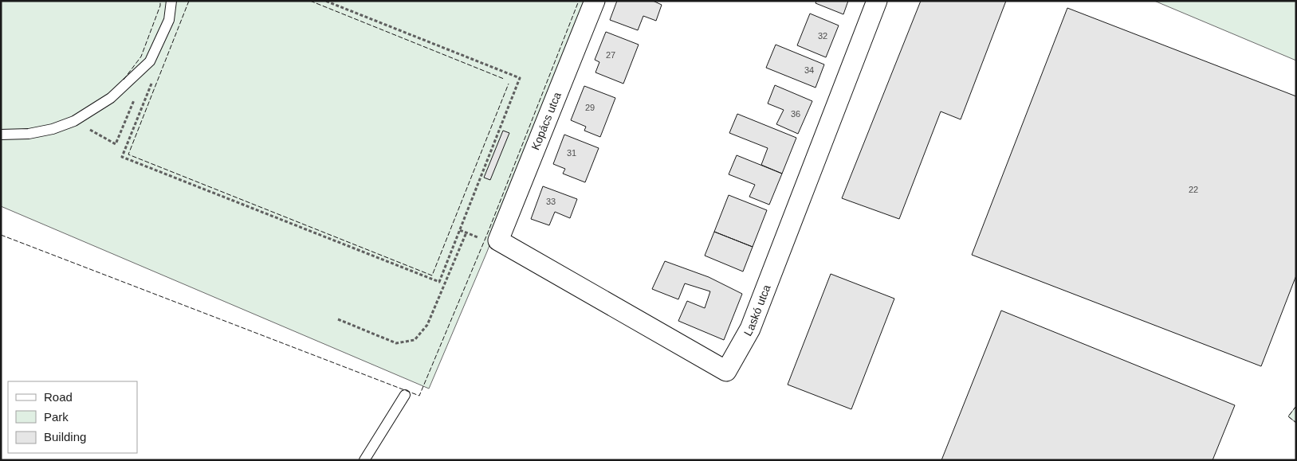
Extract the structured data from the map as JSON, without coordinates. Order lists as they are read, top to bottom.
{
  "streets": {
    "street": ["Kopács utca", "Laskó utca"]
  },
  "crossings": [
    ["Kopács utca", "Laskó utca"]
  ],
  "house_numbers": [
    "32",
    "27",
    "34",
    "29",
    "36",
    "31",
    "22",
    "33"
  ],
  "legend": ["Road", "Park", "Building"]
}
